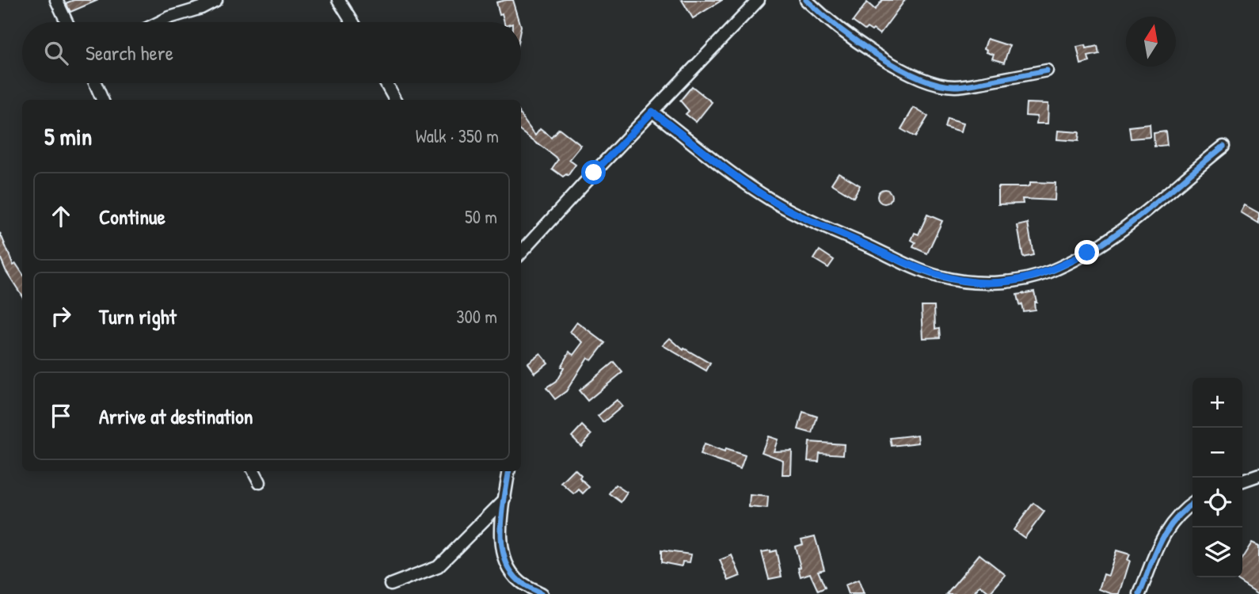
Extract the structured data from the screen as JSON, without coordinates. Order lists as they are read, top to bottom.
{
  "north": "top",
  "page": {
    "search": "Search here",
    "heading": ["5 min", "Walk · 350 m"],
    "list": [
      ["Continue", "50 m"],
      ["Turn right", "300 m"],
      "Arrive at destination"
    ],
    "map_buttons": ["+", "−"]
  }
}
